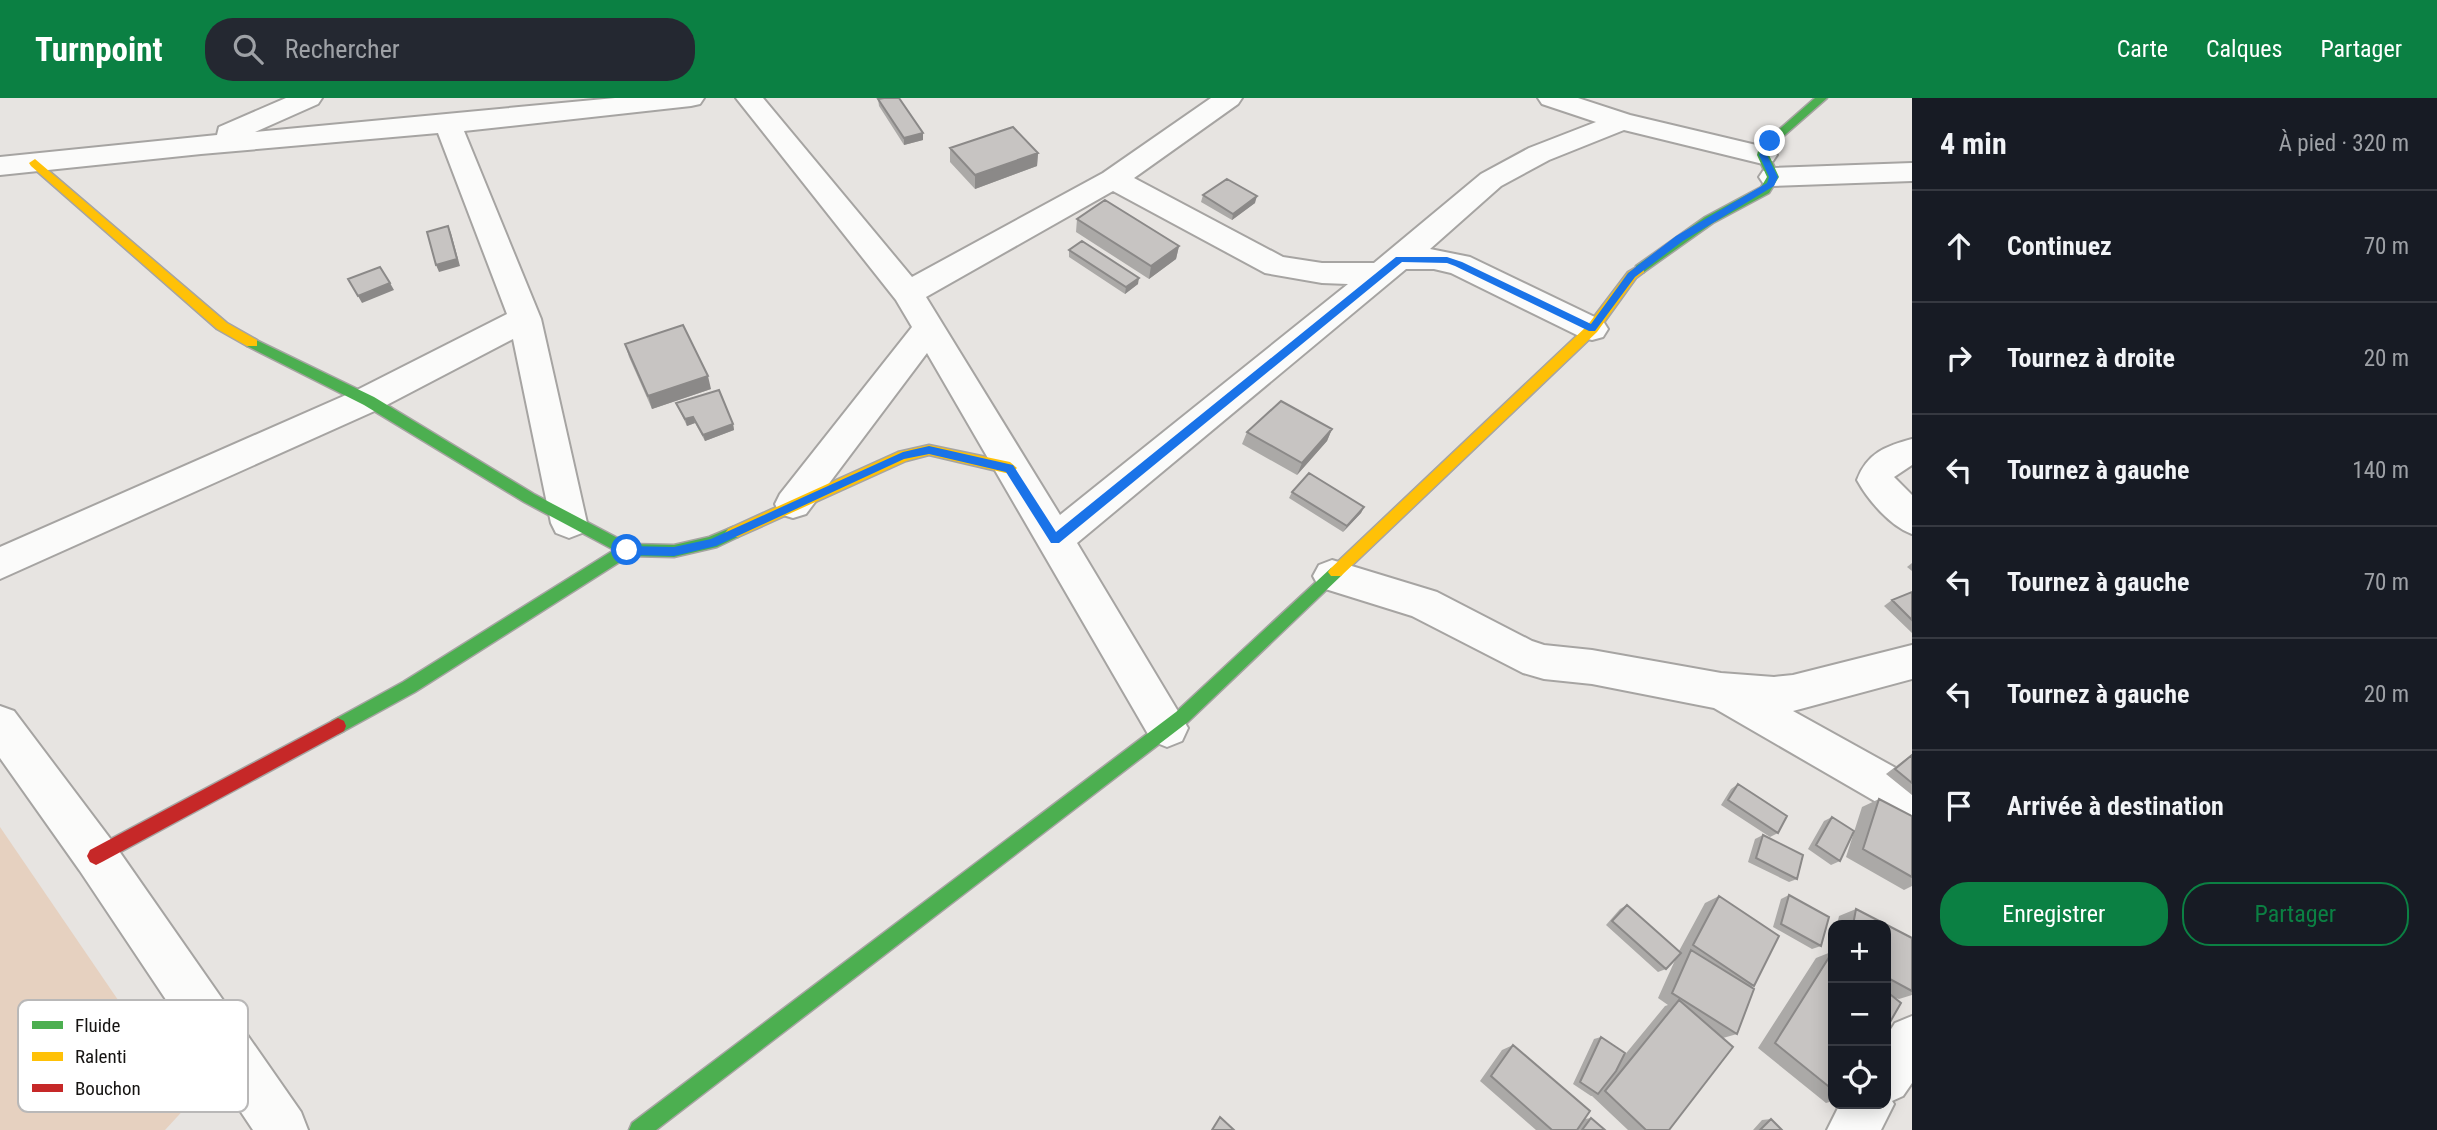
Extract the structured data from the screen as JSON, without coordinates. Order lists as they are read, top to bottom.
{
  "legend": ["Fluide", "Ralenti", "Bouchon"],
  "page": {
    "header": "Turnpoint",
    "search": "Rechercher",
    "nav": ["Carte", "Calques", "Partager"],
    "heading": ["4 min", "À pied · 320 m"],
    "list": [
      ["Continuez", "70 m"],
      ["Tournez à droite", "20 m"],
      ["Tournez à gauche", "140 m"],
      ["Tournez à gauche", "70 m"],
      ["Tournez à gauche", "20 m"],
      "Arrivée à destination"
    ],
    "buttons": ["Enregistrer", "Partager"],
    "map_buttons": ["+", "−"]
  }
}
